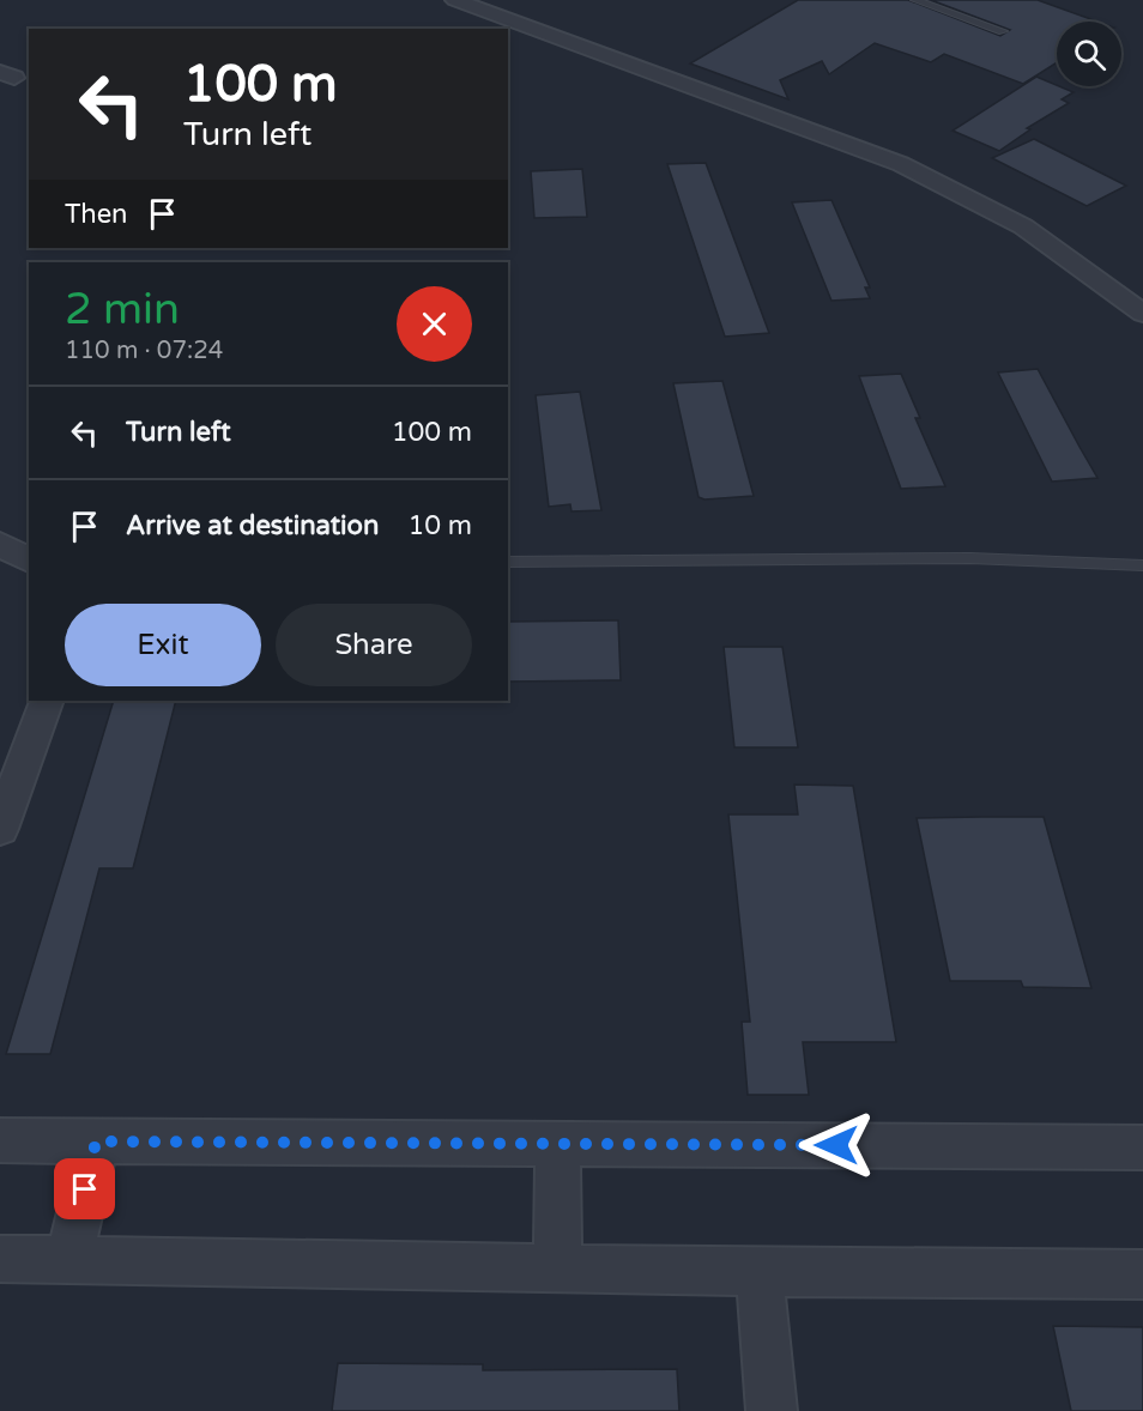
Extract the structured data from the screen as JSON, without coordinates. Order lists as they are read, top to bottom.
{
  "page": {
    "turn": ["100 m", "Turn left"],
    "then": "Then",
    "heading": ["2 min", "110 m · 07:24"],
    "list": [
      {
        "name": "Turn left",
        "value": "100 m"
      },
      {
        "name": "Arrive at destination",
        "value": "10 m"
      }
    ],
    "buttons": ["Exit", "Share"]
  }
}
